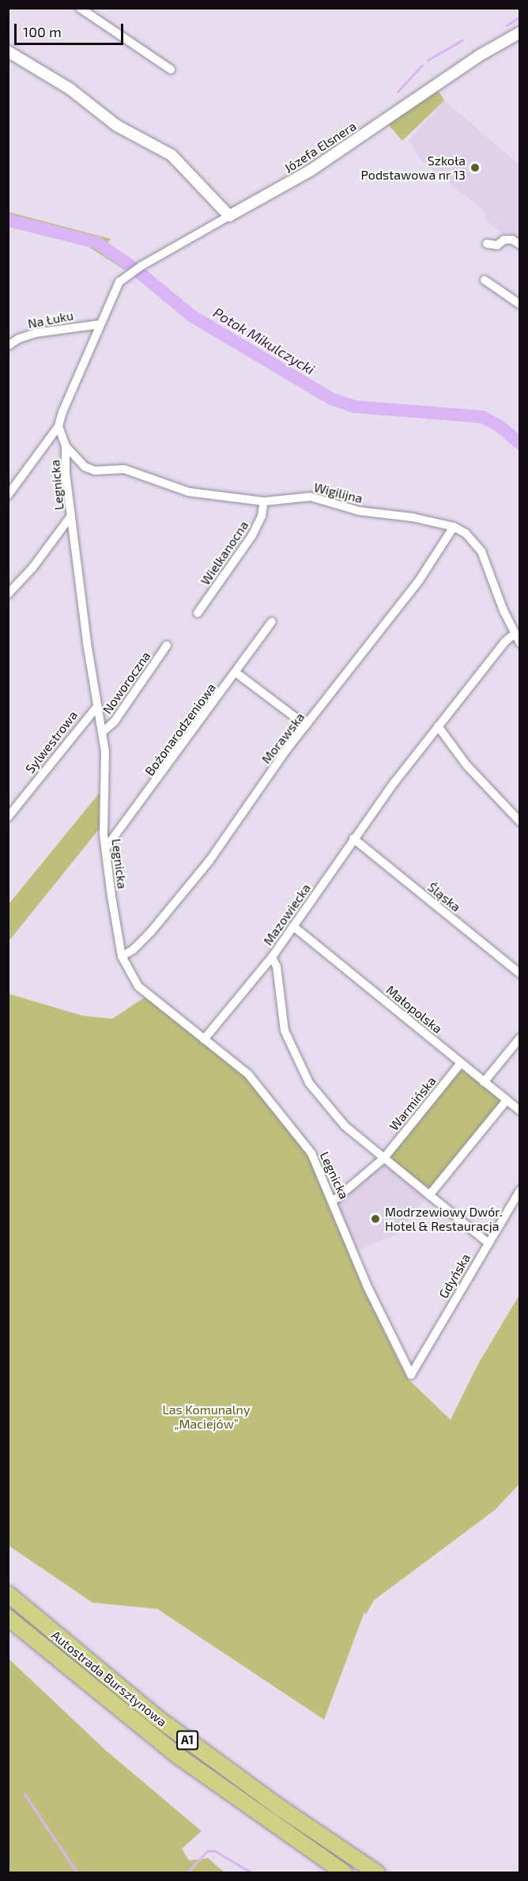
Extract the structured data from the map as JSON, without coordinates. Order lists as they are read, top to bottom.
{
  "streets": {
    "highway": ["Autostrada Bursztynowa", "A1"],
    "street": [
      "Józefa Elsnera",
      "Na Łuku",
      "Legnicka",
      "Wigilijna",
      "Wielkanocna",
      "Noworoczna",
      "Bożonarodzeniowa",
      "Morawska",
      "Sylwestrowa",
      "Śląska",
      "Mazowiecka",
      "Małopolska",
      "Warmińska",
      "Gdyńska"
    ]
  },
  "crossings": [
    ["Józefa Elsnera", "Na Łuku"],
    ["Legnicka", "Wigilijna"],
    ["Legnicka", "Noworoczna"],
    ["Legnicka", "Bożonarodzeniowa"],
    ["Legnicka", "Morawska"],
    ["Legnicka", "Sylwestrowa"],
    ["Legnicka", "Warmińska"],
    ["Legnicka", "Gdyńska"],
    ["Wigilijna", "Wielkanocna"],
    ["Wigilijna", "Morawska"],
    ["Wigilijna", "Mazowiecka"],
    ["Śląska", "Mazowiecka"],
    ["Mazowiecka", "Małopolska"],
    ["Mazowiecka", "Warmińska"],
    ["Mazowiecka", "Gdyńska"],
    ["Małopolska", "Warmińska"]
  ],
  "water": ["Potok Mikulczycki"],
  "parks": ["Las Komunalny „Maciejów”"],
  "places": ["Szkoła Podstawowa nr 13", "Modrzewiowy Dwór. Hotel & Restauracja"],
  "scale_bar": "100 m"
}
